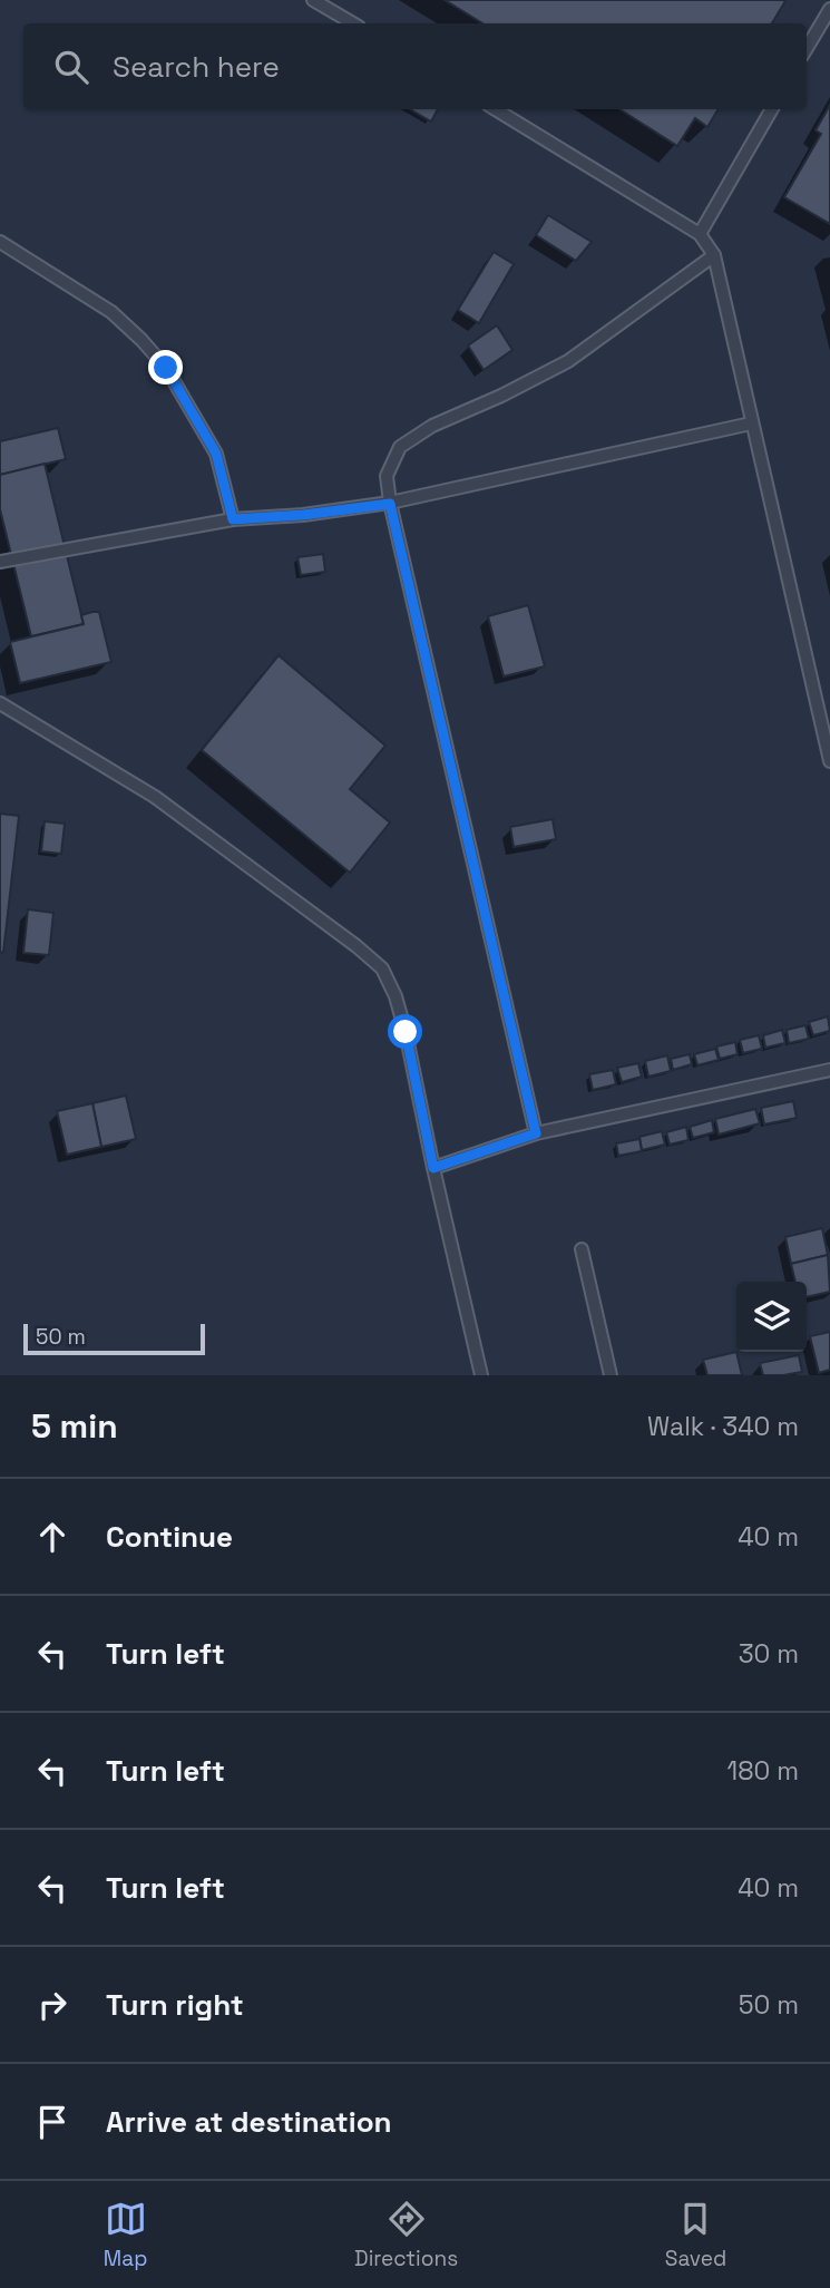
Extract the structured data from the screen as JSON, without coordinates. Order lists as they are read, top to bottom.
{
  "scale_bar": "50 m",
  "page": {
    "search": "Search here",
    "scale": "50 m",
    "heading": ["5 min", "Walk · 340 m"],
    "list": [
      ["Continue", "40 m"],
      ["Turn left", "30 m"],
      ["Turn left", "180 m"],
      ["Turn left", "40 m"],
      ["Turn right", "50 m"],
      "Arrive at destination"
    ],
    "nav": ["Map", "Directions", "Saved"]
  }
}
